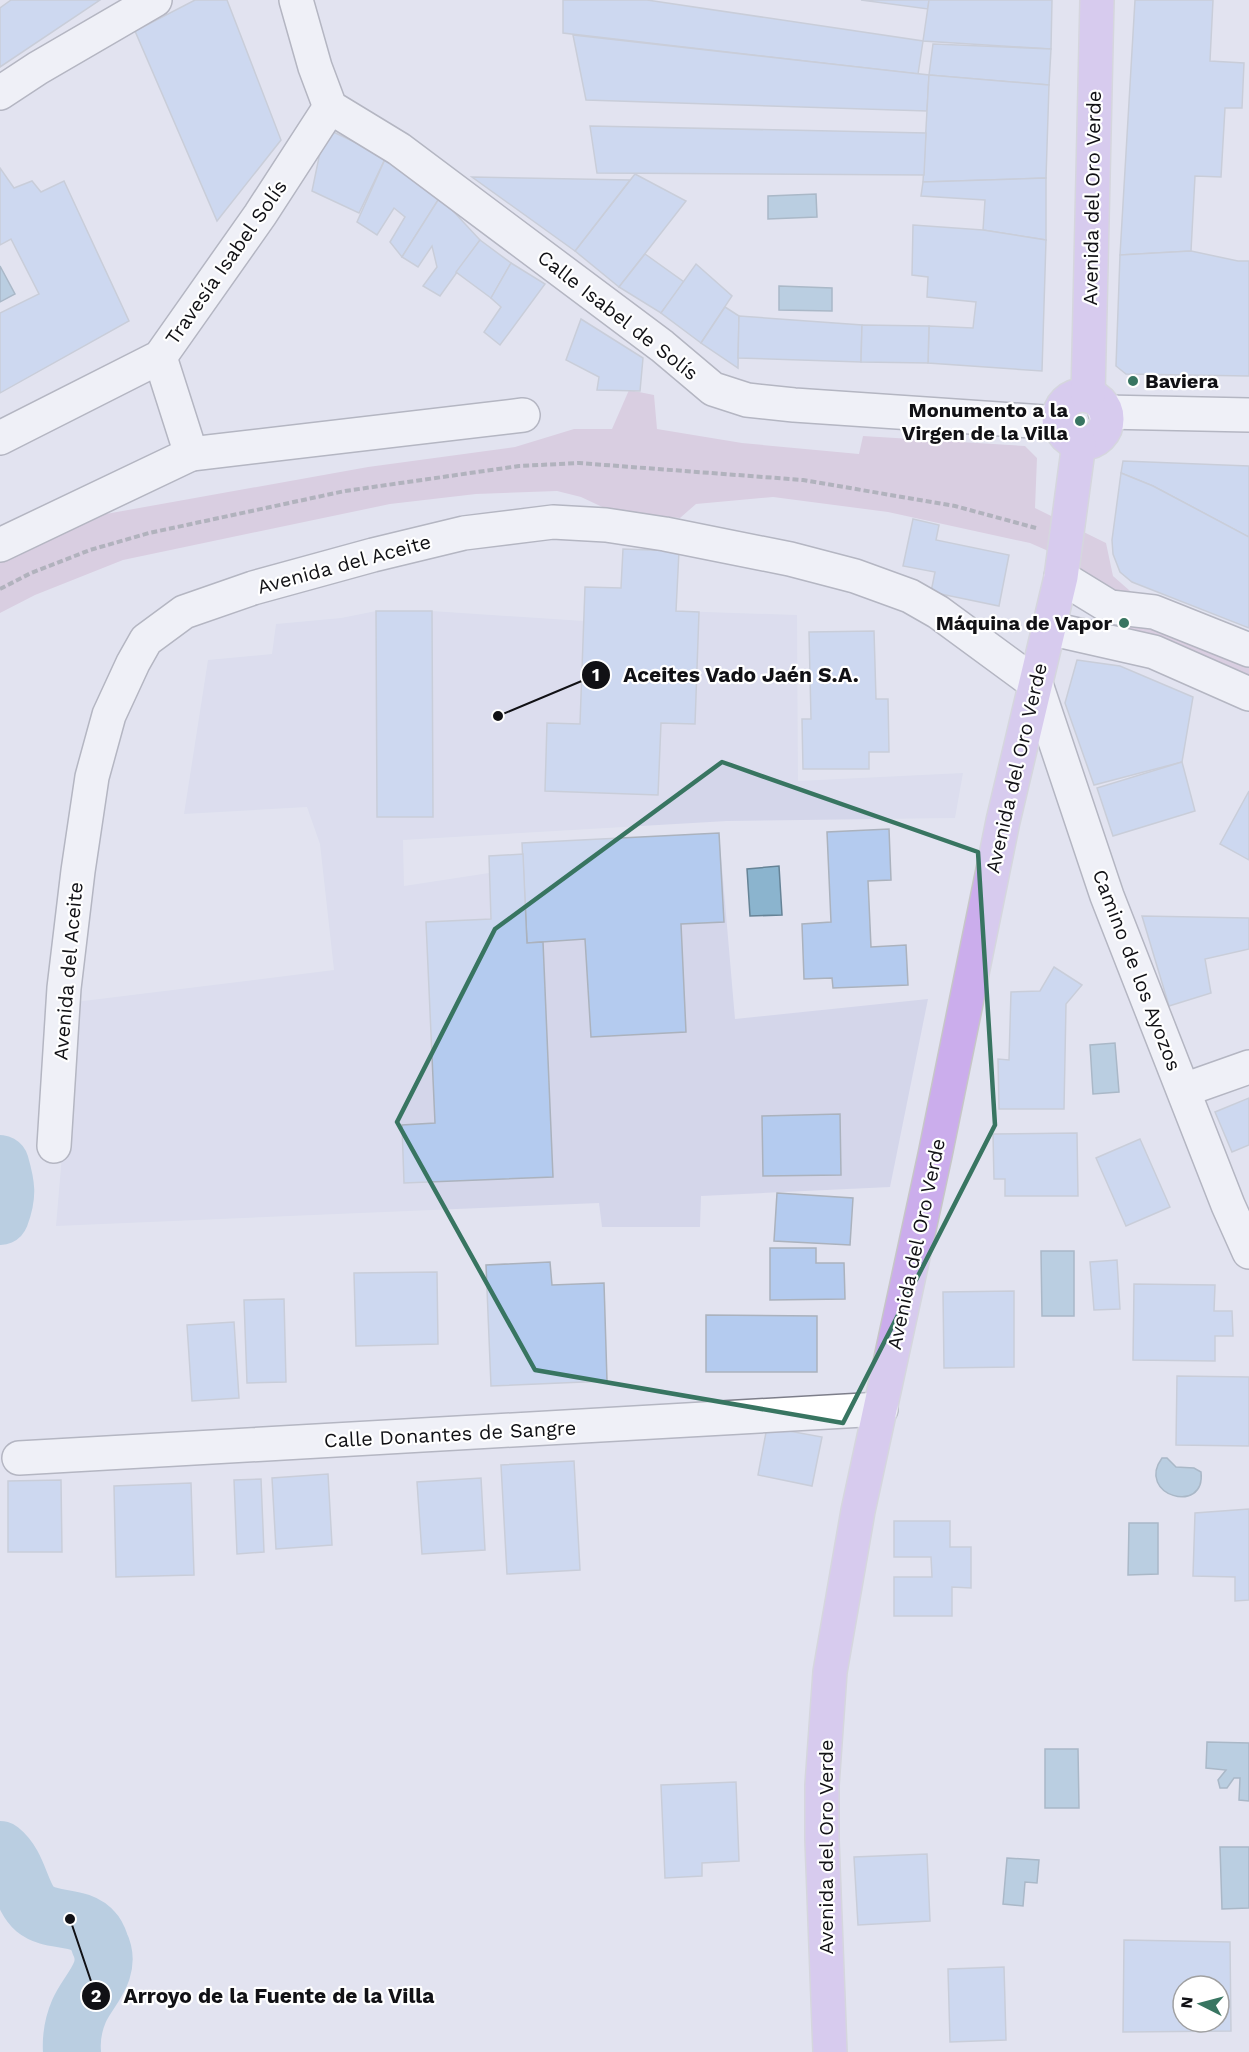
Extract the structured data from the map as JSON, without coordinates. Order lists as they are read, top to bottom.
{
  "streets": {
    "main road": ["Avenida del Oro Verde"],
    "street": [
      "Travesía Isabel Solís",
      "Calle Isabel de Solís",
      "Avenida del Aceite",
      "Camino de los Ayozos",
      "Calle Donantes de Sangre"
    ]
  },
  "crossings": [
    ["Avenida del Oro Verde", "Calle Isabel de Solís"],
    ["Avenida del Oro Verde", "Avenida del Aceite"],
    ["Avenida del Oro Verde", "Camino de los Ayozos"],
    ["Avenida del Oro Verde", "Calle Donantes de Sangre"],
    ["Travesía Isabel Solís", "Calle Isabel de Solís"],
    ["Avenida del Aceite", "Camino de los Ayozos"]
  ],
  "places": [
    "Baviera",
    "Monumento a la Virgen de la Villa",
    "Máquina de Vapor",
    "Aceites Vado Jaén S.A.",
    "Arroyo de la Fuente de la Villa"
  ],
  "north": "left"
}
